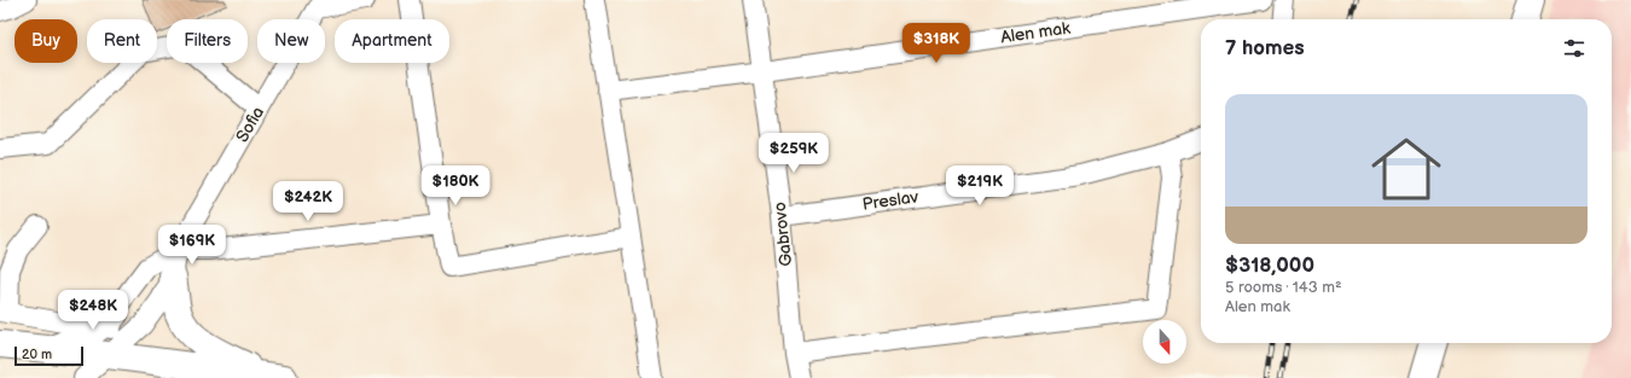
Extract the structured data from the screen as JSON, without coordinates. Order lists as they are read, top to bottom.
{
  "streets": {
    "street": [
      "Alen mak",
      "Sofia",
      "Preslav",
      "Gabrovo"
    ]
  },
  "crossings": [
    ["Alen mak", "Gabrovo"],
    ["Preslav", "Gabrovo"]
  ],
  "scale_bar": "20 m",
  "north": "bottom",
  "page": {
    "chip": [
      "Buy",
      "Rent",
      "Filters",
      "New",
      "Apartment"
    ],
    "heading": "7 homes",
    "price": [
      "$318K",
      "$259K",
      "$180K",
      "$219K",
      "$242K",
      "$169K",
      "$248K"
    ],
    "list": [
      {
        "name": "$318,000",
        "note": "5 rooms · 143 m² · Alen mak"
      }
    ],
    "scale": "20 m"
  }
}
